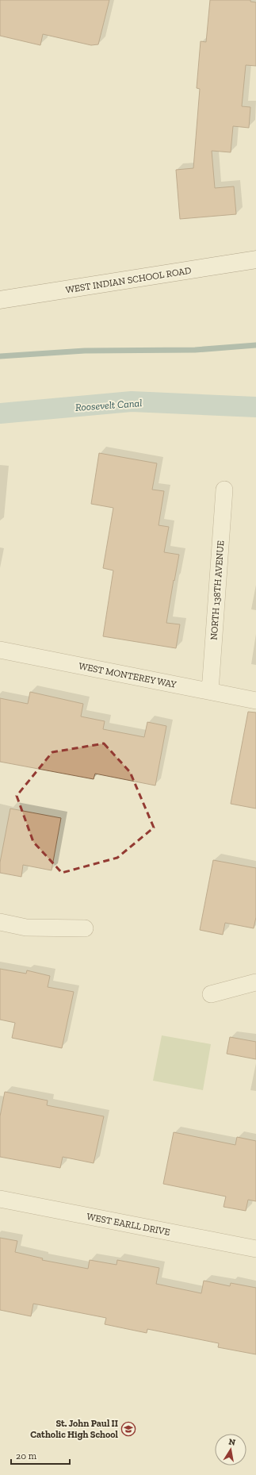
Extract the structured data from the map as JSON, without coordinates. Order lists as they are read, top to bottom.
{
  "streets": {
    "main road": ["WEST INDIAN SCHOOL ROAD"],
    "street": ["NORTH 138TH AVENUE", "WEST MONTEREY WAY", "WEST EARLL DRIVE"]
  },
  "crossings": [
    ["NORTH 138TH AVENUE", "WEST MONTEREY WAY"]
  ],
  "water": ["Roosevelt Canal"],
  "places": {
    "school or university": ["St. John Paul II Catholic High School"]
  },
  "scale_bar": "20 m",
  "north": "top"
}
